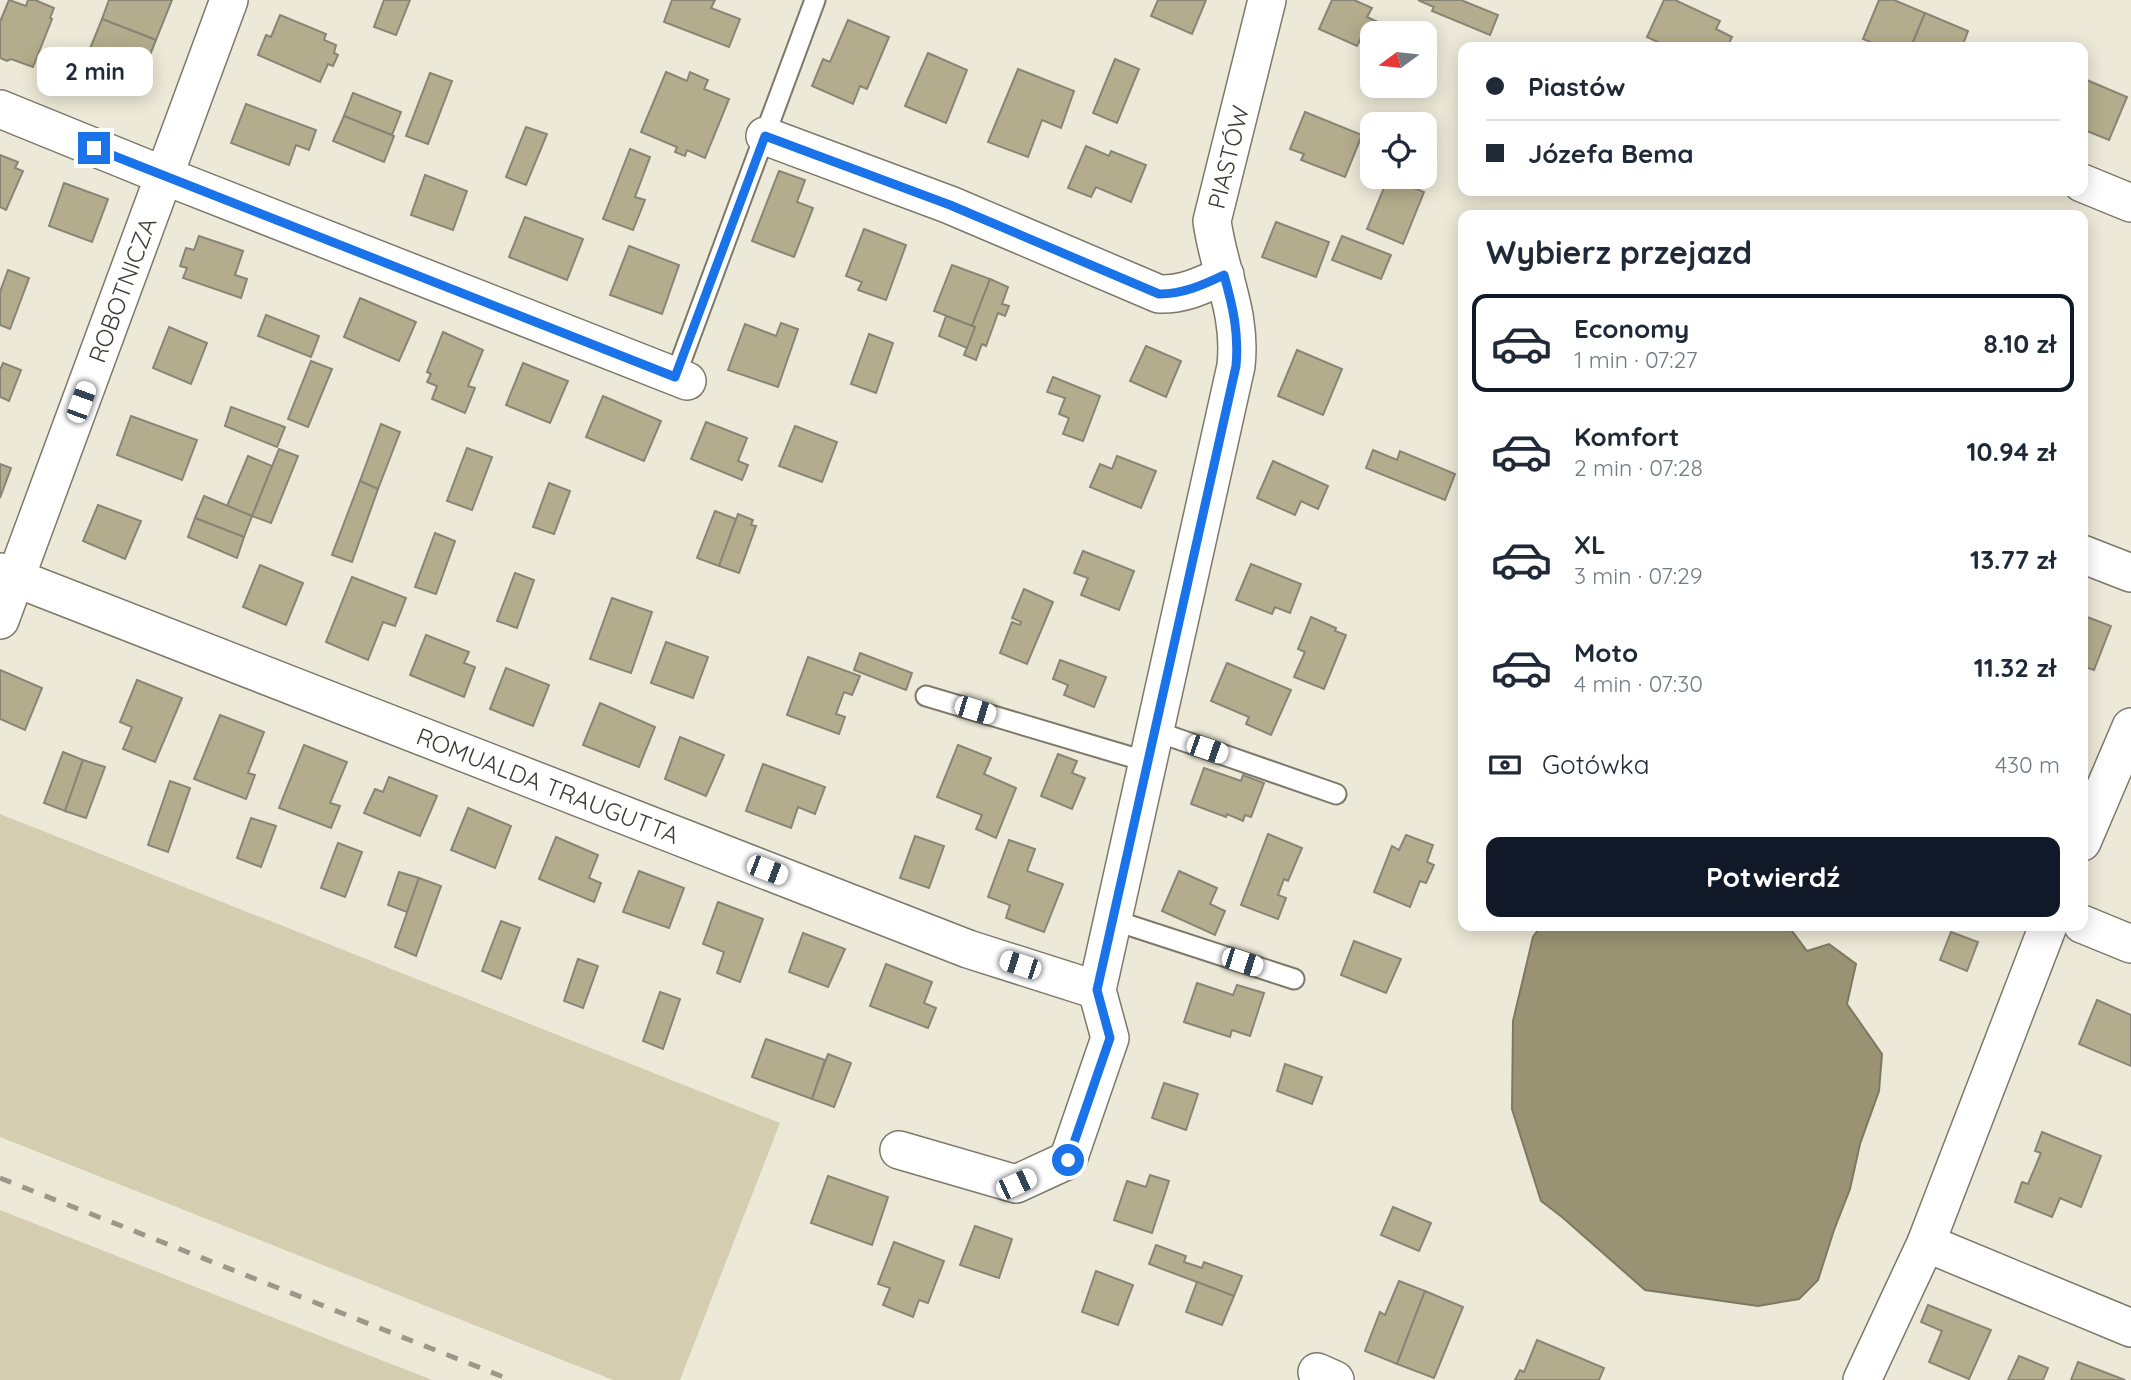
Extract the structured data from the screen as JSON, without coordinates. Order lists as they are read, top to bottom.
{
  "streets": {
    "street": ["PIASTÓW", "ROBOTNICZA", "ROMUALDA TRAUGUTTA"]
  },
  "crossings": [
    ["PIASTÓW", "ROMUALDA TRAUGUTTA"],
    ["ROBOTNICZA", "ROMUALDA TRAUGUTTA"]
  ],
  "north": "left",
  "page": {
    "banner": ["Piastów", "Józefa Bema"],
    "bubble": "2 min",
    "heading": "Wybierz przejazd",
    "list": [
      {
        "name": "Economy",
        "note": "1 min · 07:27",
        "value": "8.10 zł"
      },
      {
        "name": "Komfort",
        "note": "2 min · 07:28",
        "value": "10.94 zł"
      },
      {
        "name": "XL",
        "note": "3 min · 07:29",
        "value": "13.77 zł"
      },
      {
        "name": "Moto",
        "note": "4 min · 07:30",
        "value": "11.32 zł"
      }
    ],
    "pay": ["Gotówka", "430 m"],
    "buttons": "Potwierdź"
  }
}
